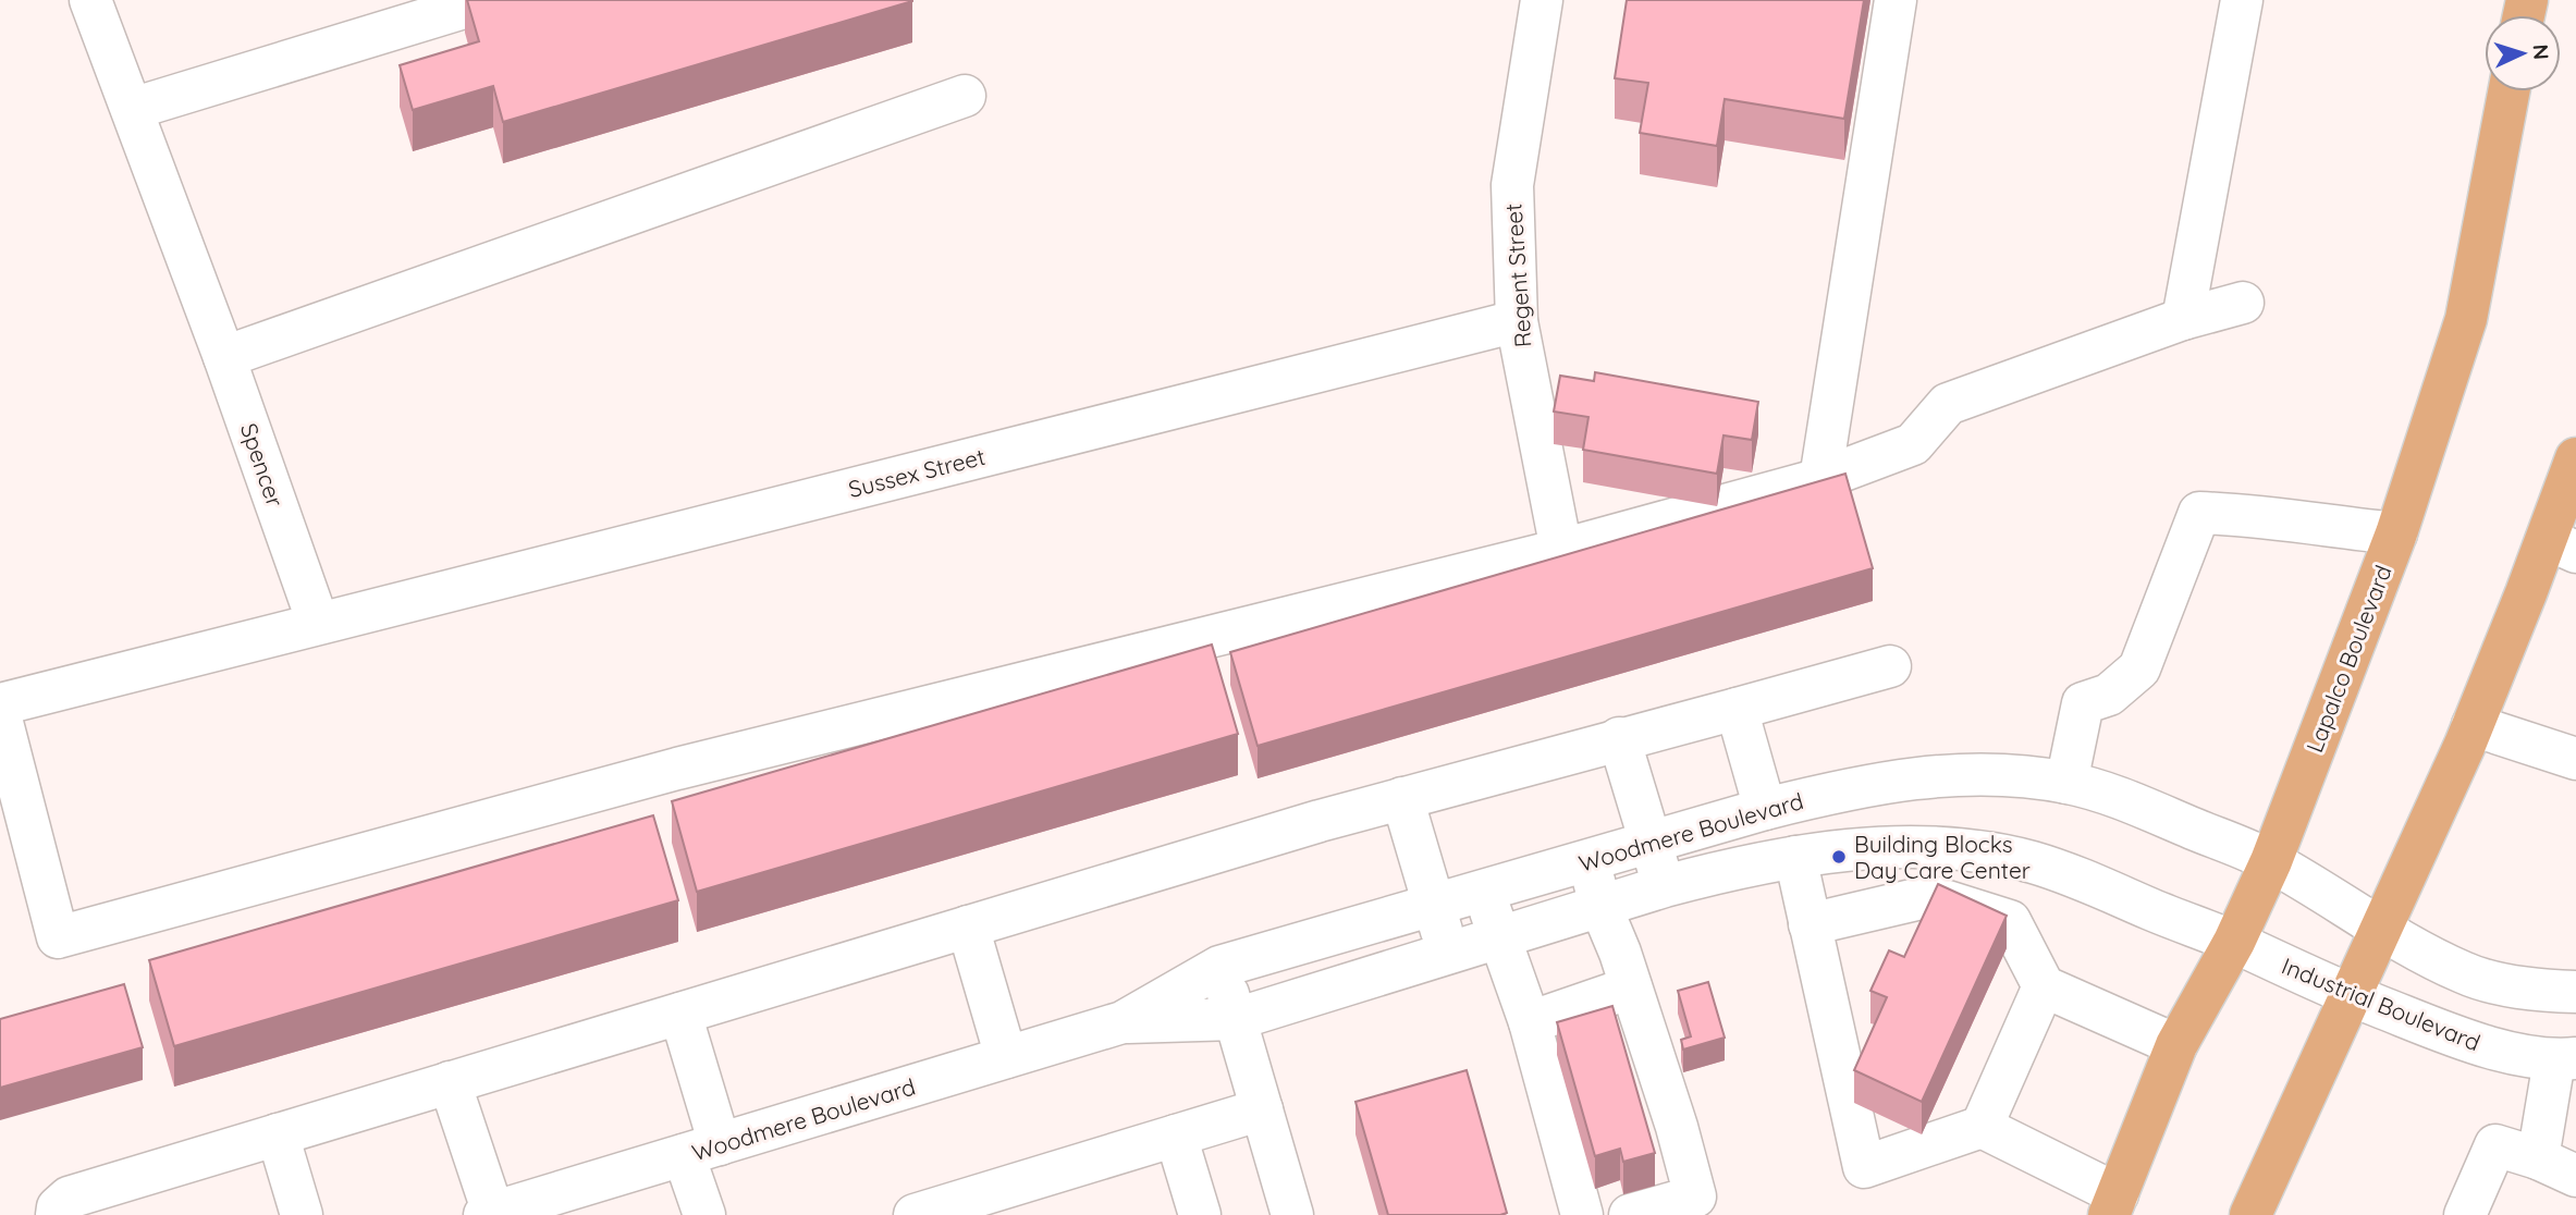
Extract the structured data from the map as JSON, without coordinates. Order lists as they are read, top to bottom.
{
  "streets": {
    "main road": ["Lapalco Boulevard"],
    "street": [
      "Regent Street",
      "Spencer",
      "Sussex Street",
      "Woodmere Boulevard",
      "Industrial Boulevard"
    ]
  },
  "crossings": [
    ["Regent Street", "Sussex Street"],
    ["Spencer", "Sussex Street"],
    ["Lapalco Boulevard", "Woodmere Boulevard"],
    ["Lapalco Boulevard", "Industrial Boulevard"],
    ["Woodmere Boulevard", "Industrial Boulevard"]
  ],
  "places": ["Building Blocks Day Care Center"],
  "north": "right"
}
